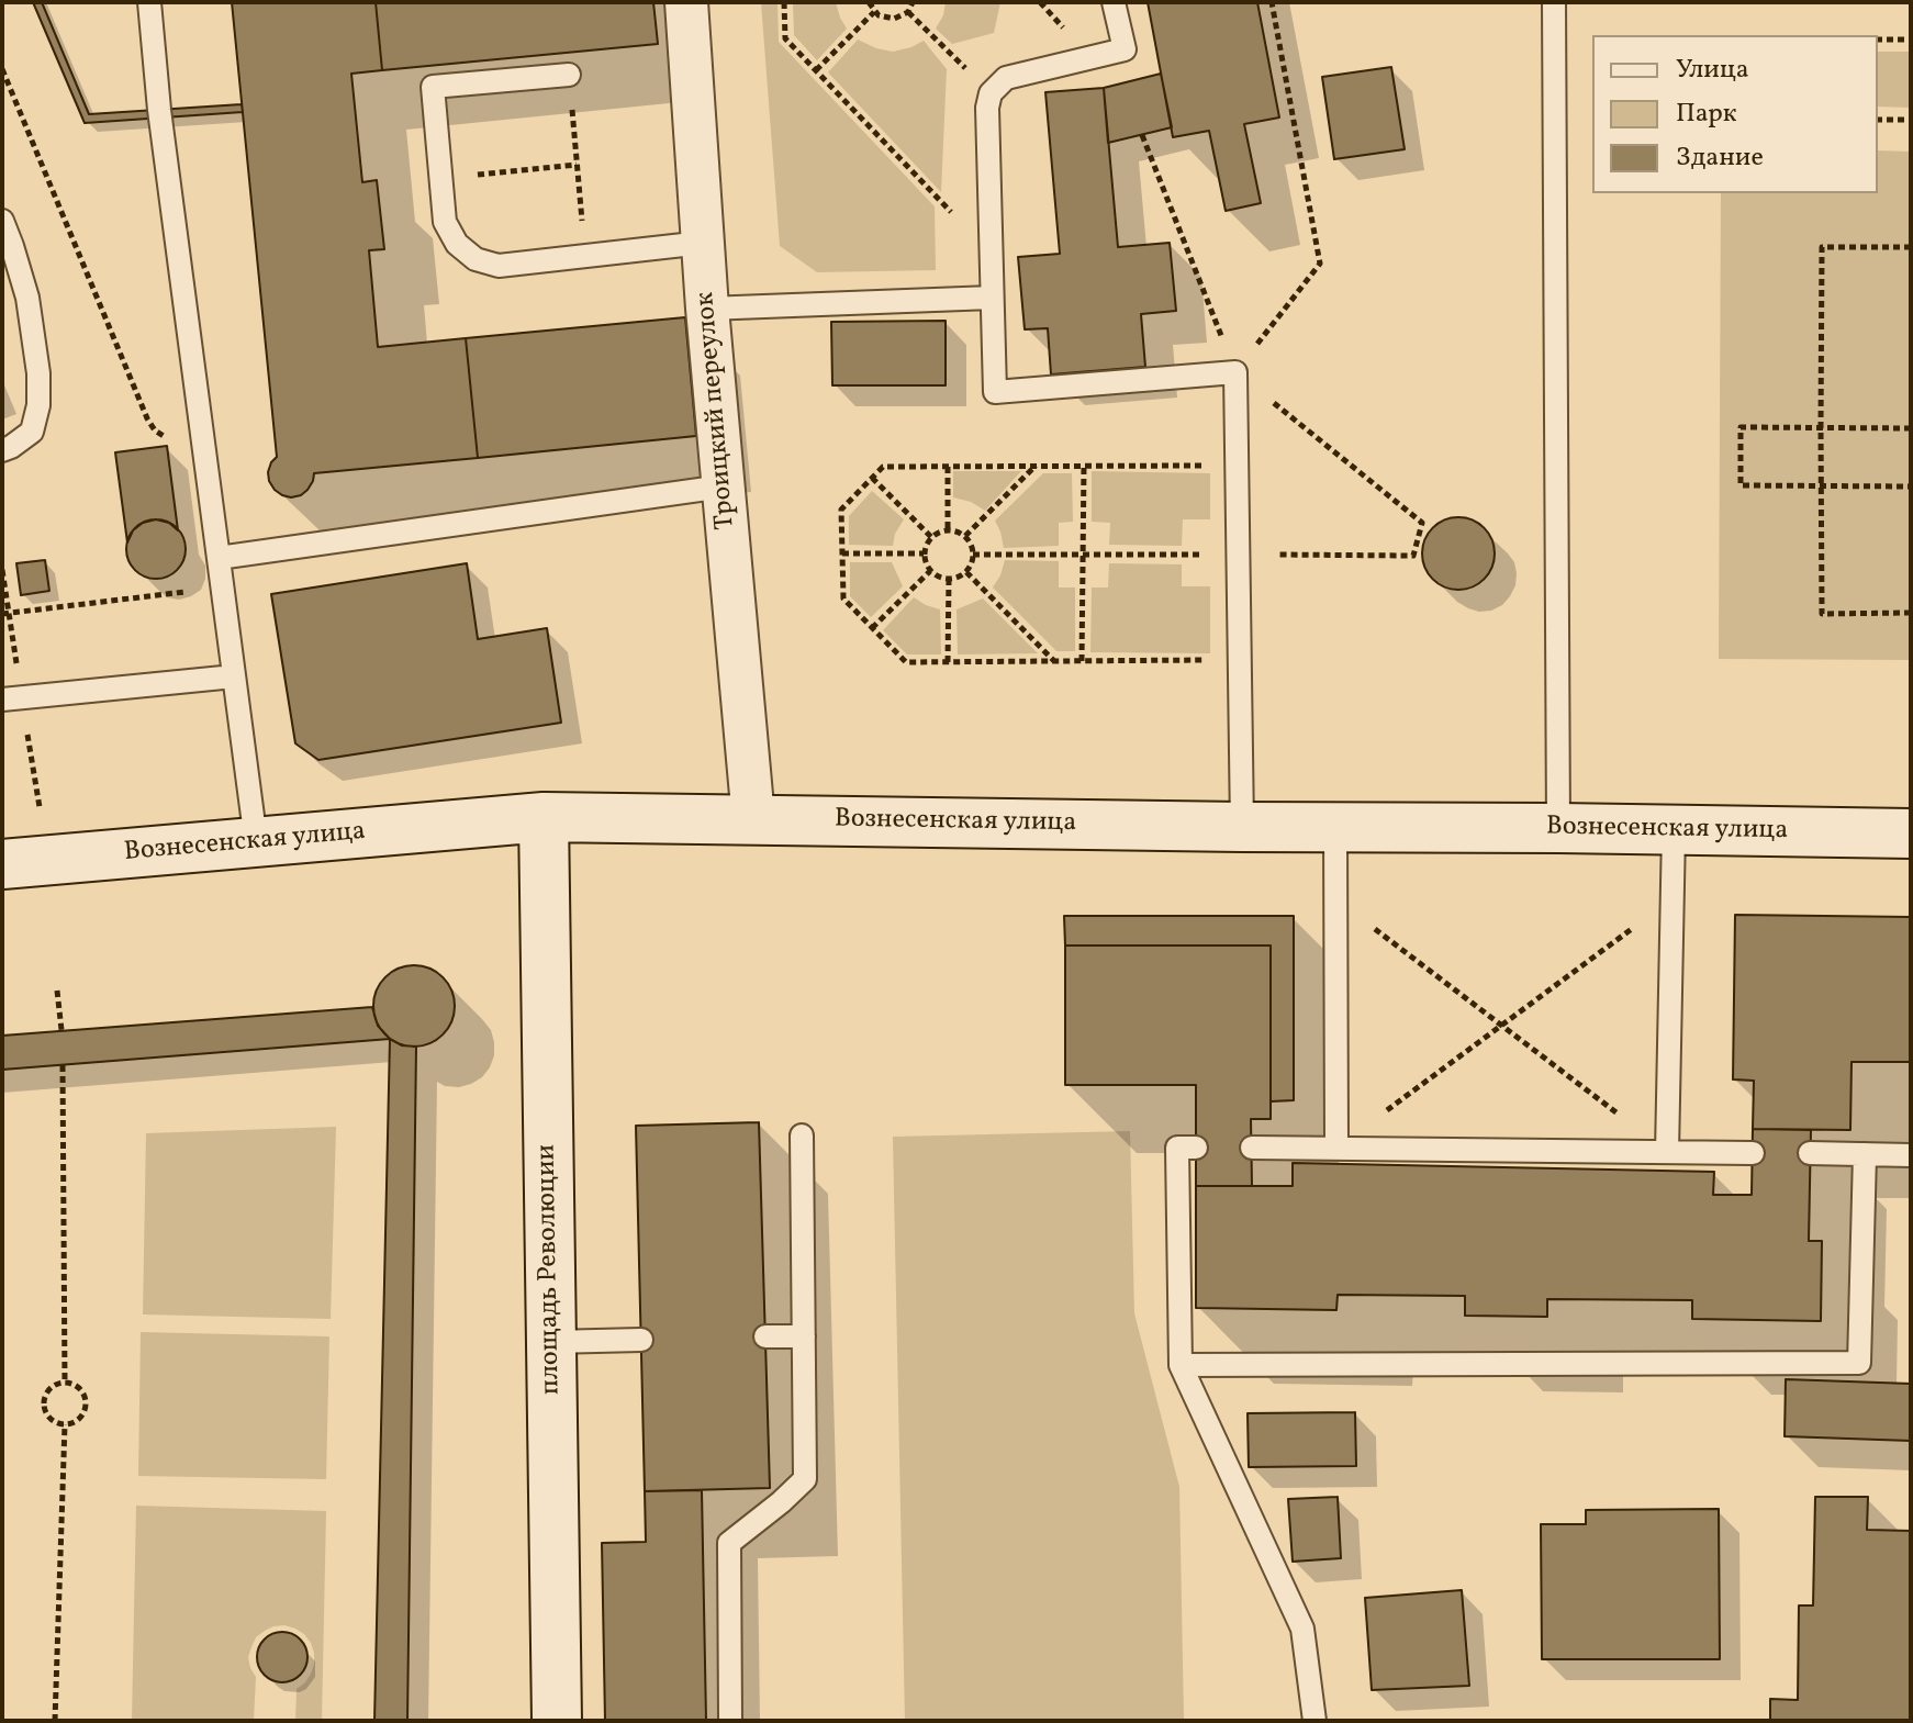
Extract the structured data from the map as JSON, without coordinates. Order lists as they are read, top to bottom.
{
  "streets": {
    "main road": ["Вознесенская улица", "площадь Революции"],
    "street": ["Троицкий переулок"]
  },
  "crossings": [
    ["Троицкий переулок", "Вознесенская улица"],
    ["Вознесенская улица", "площадь Революции"]
  ],
  "legend": ["Улица", "Парк", "Здание"]
}
